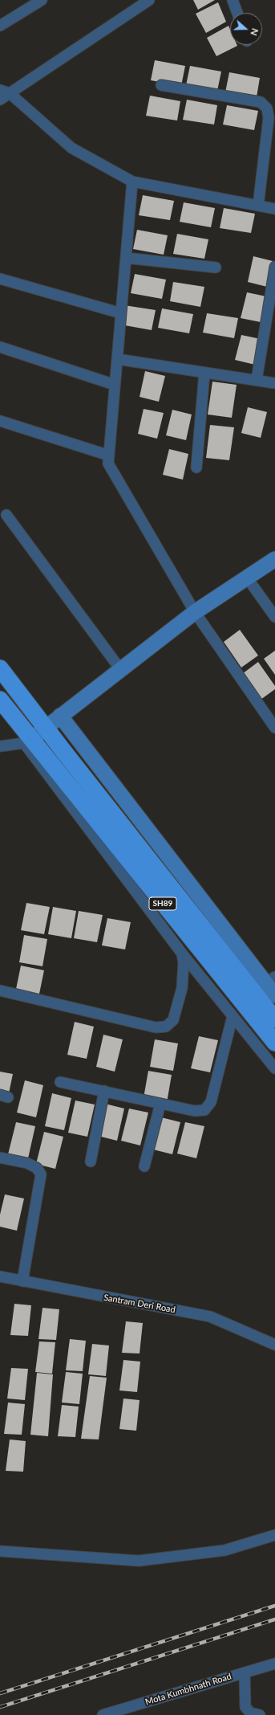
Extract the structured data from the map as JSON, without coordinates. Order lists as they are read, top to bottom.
{
  "streets": {
    "main road": ["SH89"],
    "street": ["Santram Deri Road", "Mota Kumbhnath Road"]
  },
  "north": "right"
}
